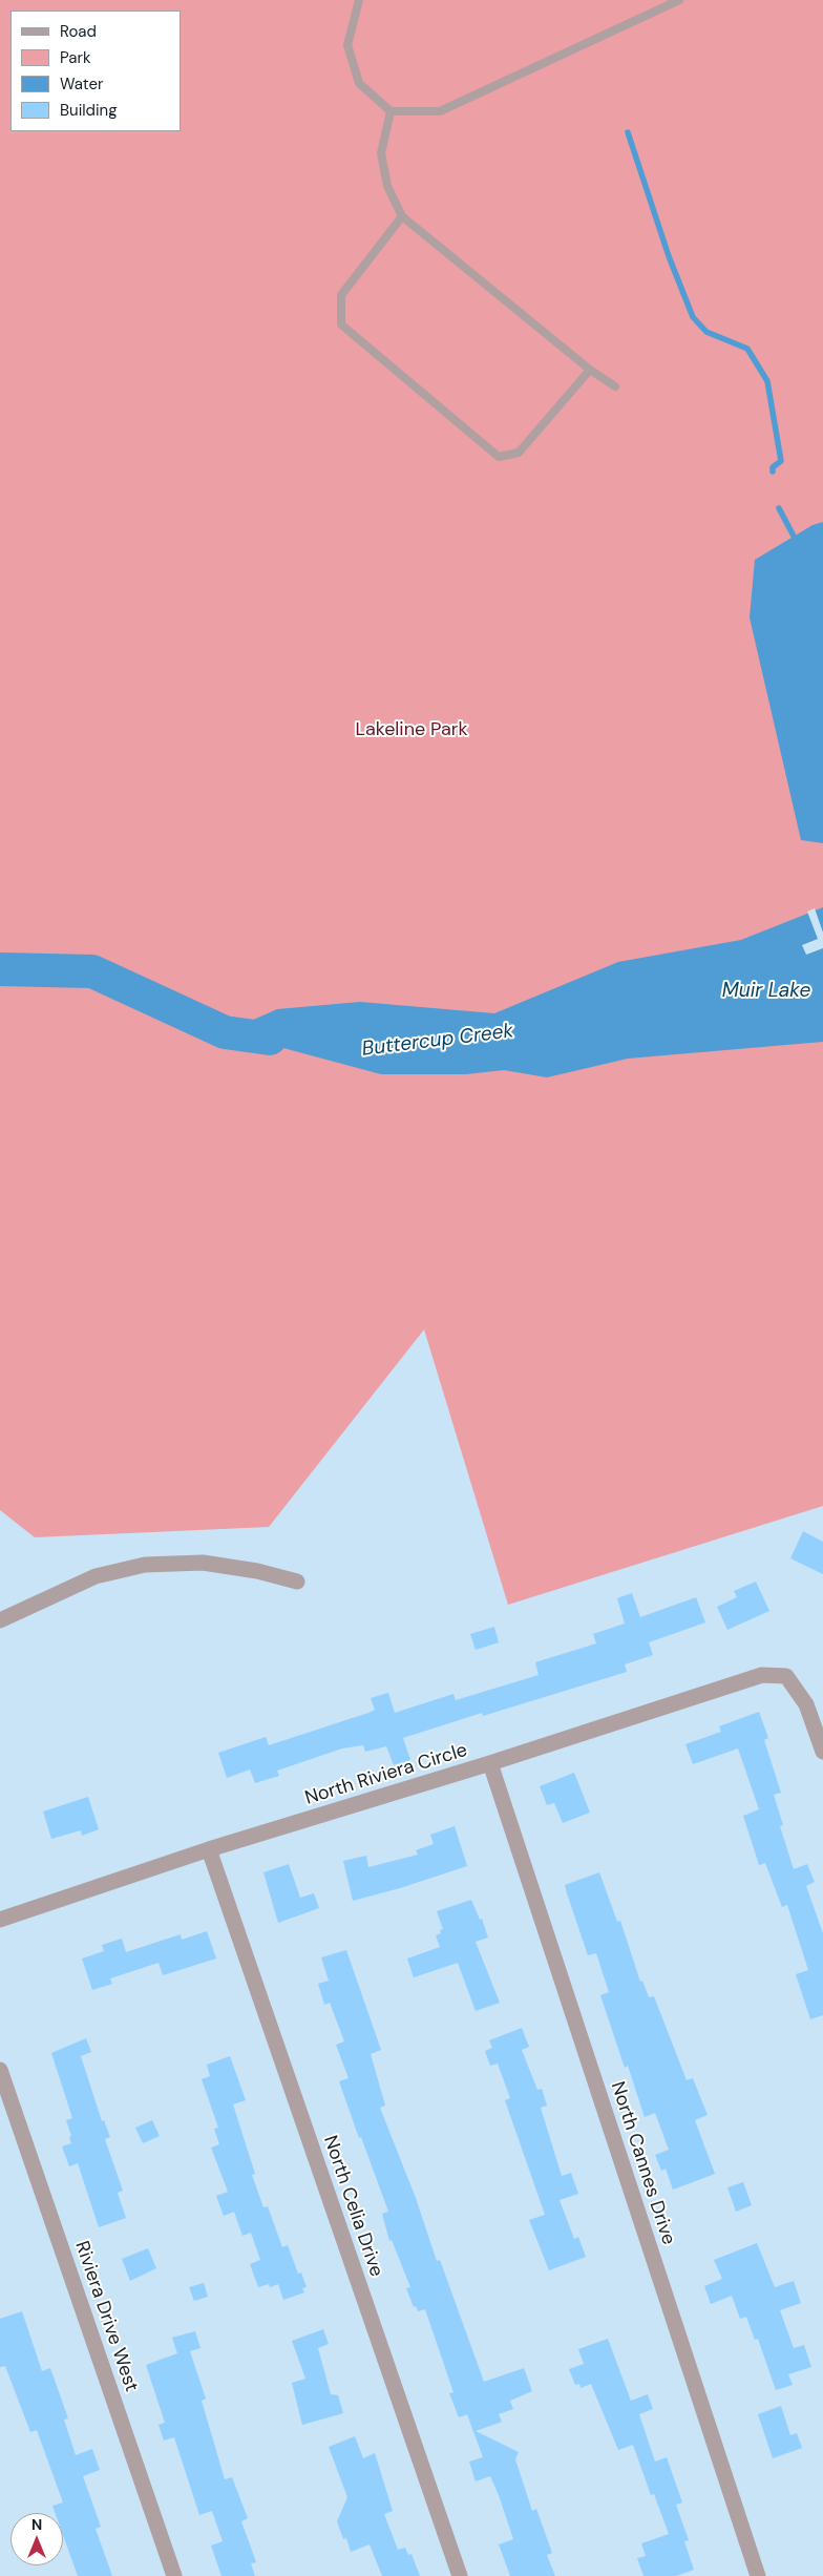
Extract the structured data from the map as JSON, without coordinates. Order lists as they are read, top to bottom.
{
  "streets": {
    "street": [
      "North Riviera Circle",
      "North Cannes Drive",
      "North Celia Drive",
      "Riviera Drive West"
    ]
  },
  "crossings": [
    ["North Riviera Circle", "North Cannes Drive"],
    ["North Riviera Circle", "North Celia Drive"]
  ],
  "water": ["Muir Lake", "Buttercup Creek"],
  "parks": ["Lakeline Park"],
  "legend": [
    "Road",
    "Park",
    "Water",
    "Building"
  ],
  "north": "top"
}
